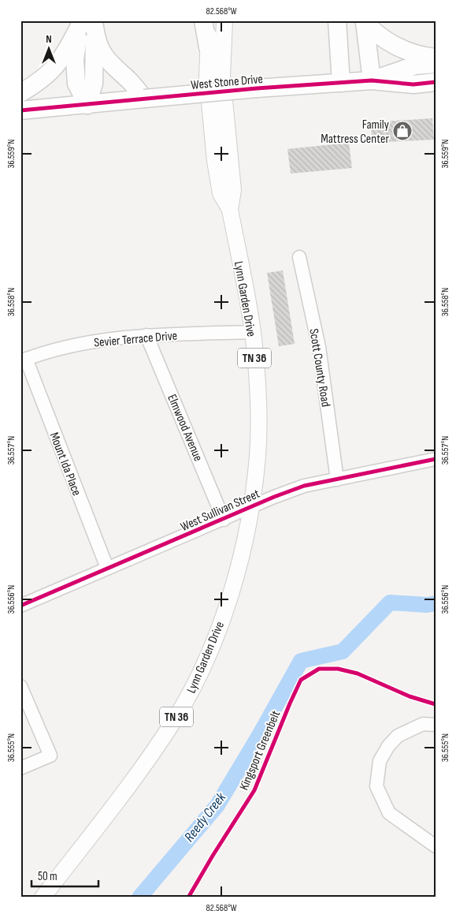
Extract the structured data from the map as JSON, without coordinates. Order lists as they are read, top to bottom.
{
  "streets": {
    "highway": ["West Stone Drive"],
    "main road": ["Lynn Garden Drive", "TN 36"],
    "street": [
      "Sevier Terrace Drive",
      "Scott County Road",
      "Elmwood Avenue",
      "Mount Ida Place",
      "West Sullivan Street"
    ],
    "cycle path": ["Kingsport Greenbelt"]
  },
  "crossings": [
    ["Lynn Garden Drive", "Sevier Terrace Drive"],
    ["Lynn Garden Drive", "West Sullivan Street"],
    ["Sevier Terrace Drive", "Elmwood Avenue"],
    ["Sevier Terrace Drive", "Mount Ida Place"],
    ["Scott County Road", "West Sullivan Street"],
    ["Elmwood Avenue", "West Sullivan Street"],
    ["Mount Ida Place", "West Sullivan Street"]
  ],
  "water": ["Reedy Creek"],
  "places": {
    "shop": ["Family Mattress Center"]
  },
  "scale_bar": "50 m",
  "north": "top",
  "coordinates": [
    "82.568°W",
    "36.559°N",
    "36.558°N",
    "36.557°N",
    "36.556°N",
    "36.555°N"
  ]
}
